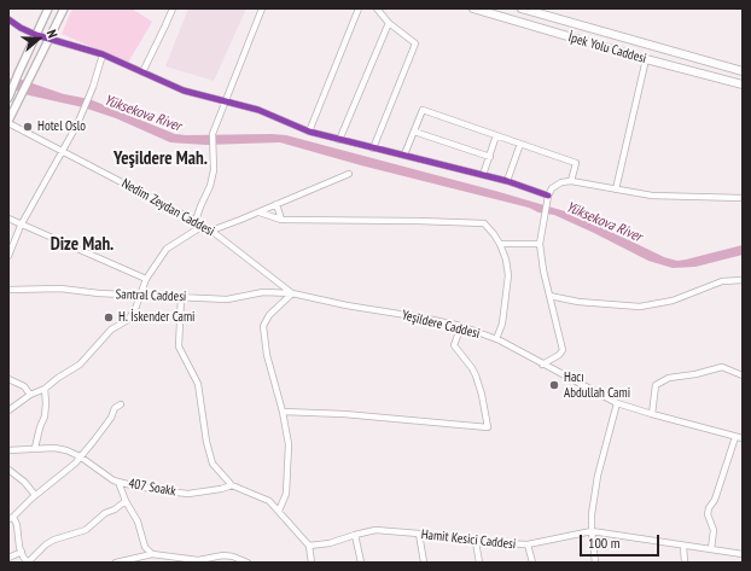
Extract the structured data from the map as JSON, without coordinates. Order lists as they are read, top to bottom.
{
  "streets": {
    "highway": ["İpek Yolu Caddesi"],
    "street": [
      "Nedim Zeydan Caddesi",
      "Santral Caddesi",
      "Yeşildere Caddesi",
      "407 Soakk",
      "Hamit Kesici Caddesi"
    ]
  },
  "crossings": [
    ["Nedim Zeydan Caddesi", "Santral Caddesi"],
    ["Nedim Zeydan Caddesi", "Yeşildere Caddesi"],
    ["Santral Caddesi", "Yeşildere Caddesi"]
  ],
  "districts": ["Yeşildere Mah.", "Dize Mah."],
  "water": ["Yüksekova River"],
  "places": ["Hotel Oslo", "H. İskender Cami", "Hacı Abdullah Cami"],
  "scale_bar": "100 m",
  "north": "right"
}
